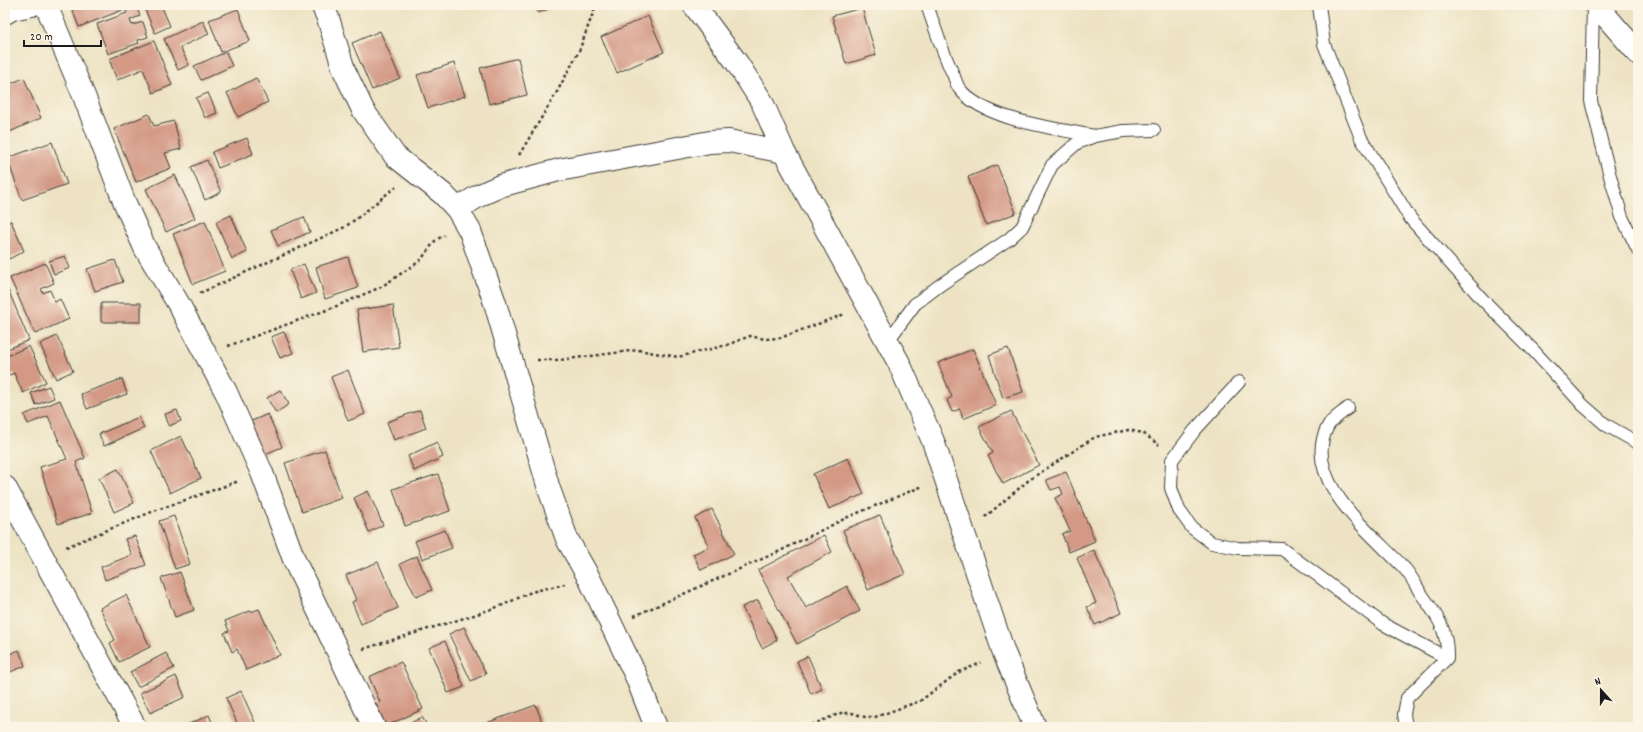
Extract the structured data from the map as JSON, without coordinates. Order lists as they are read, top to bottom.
{
  "scale_bar": "20 m",
  "north": "top"
}
